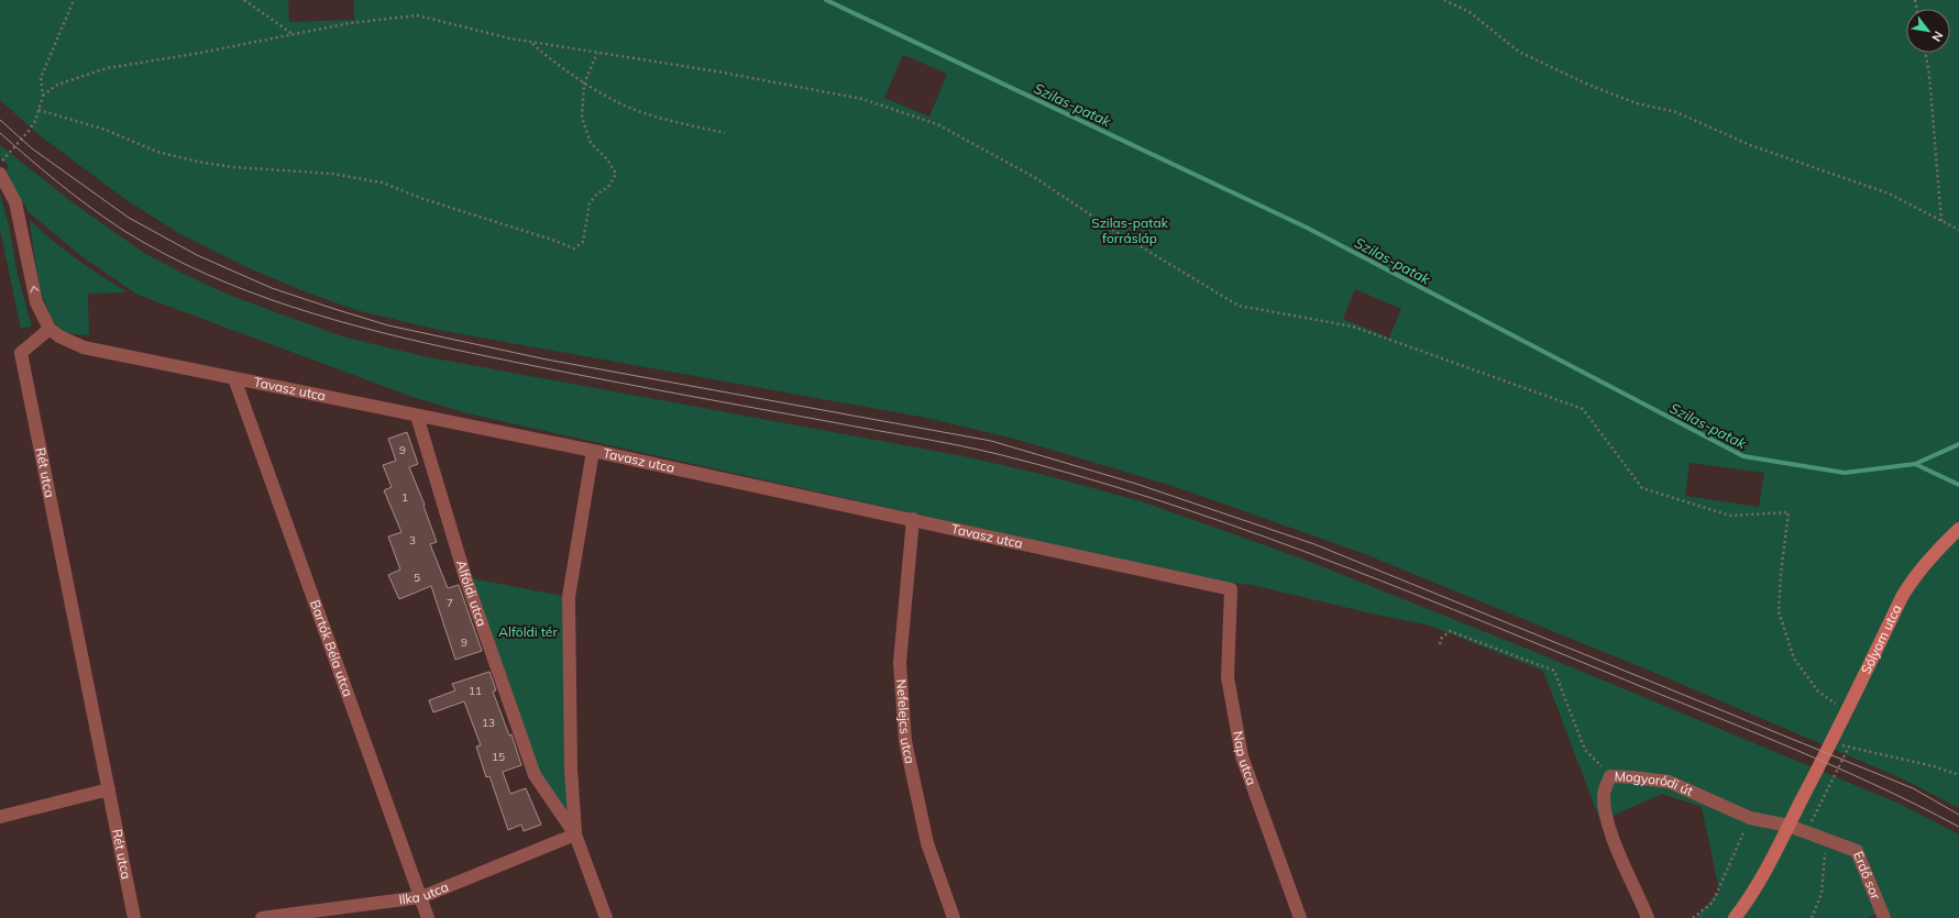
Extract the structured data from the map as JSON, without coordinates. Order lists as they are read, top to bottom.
{
  "streets": {
    "street": [
      "Tavasz utca",
      "Rét utca",
      "Alföldi utca",
      "Sólyom utca",
      "Bartók Béla utca",
      "Nefelejcs utca",
      "Nap utca",
      "Mogyoródi út",
      "Erdő sor",
      "Ilka utca"
    ]
  },
  "crossings": [
    ["Tavasz utca", "Rét utca"],
    ["Tavasz utca", "Alföldi utca"],
    ["Tavasz utca", "Bartók Béla utca"],
    ["Tavasz utca", "Nefelejcs utca"],
    ["Tavasz utca", "Nap utca"],
    ["Alföldi utca", "Ilka utca"],
    ["Sólyom utca", "Mogyoródi út"],
    ["Sólyom utca", "Erdő sor"],
    ["Bartók Béla utca", "Ilka utca"],
    ["Mogyoródi út", "Erdő sor"]
  ],
  "water": ["Szilas-patak"],
  "parks": ["Szilas-patak forrásláp", "Alföldi tér"],
  "house_numbers": [
    "9",
    "1",
    "3",
    "5",
    "7",
    "9",
    "11",
    "13",
    "15"
  ],
  "north": "bottom right"
}
